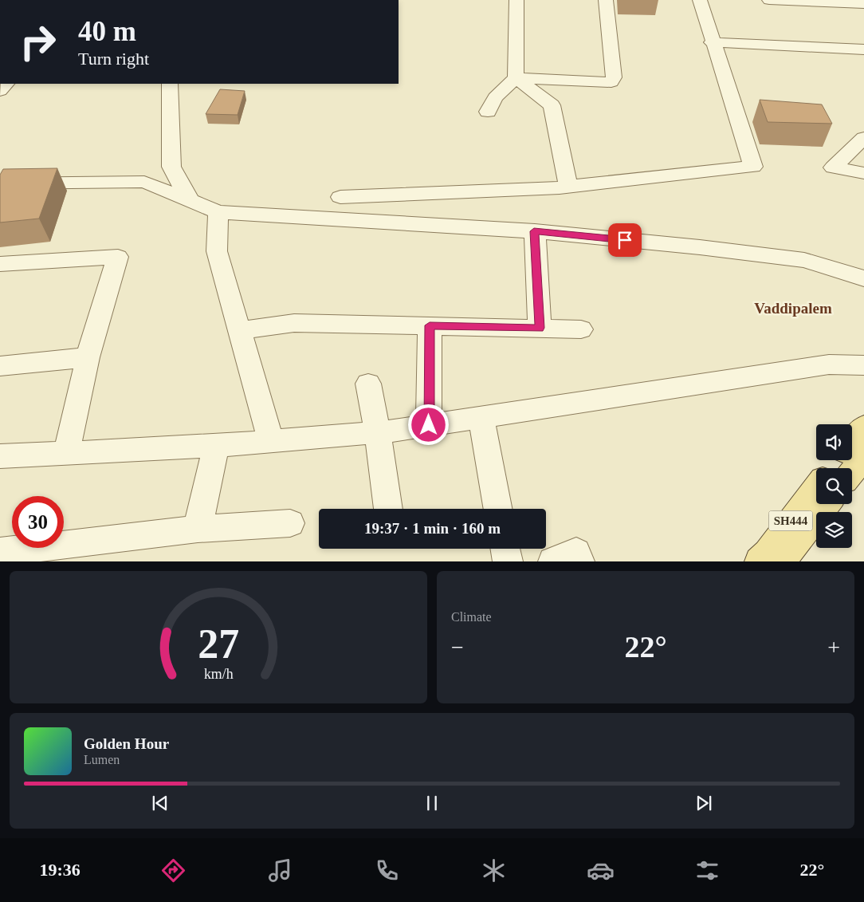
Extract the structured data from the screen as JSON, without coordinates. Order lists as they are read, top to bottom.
{
  "streets": {
    "main road": ["SH444"]
  },
  "districts": ["Vaddipalem"],
  "page": {
    "turn": ["40 m", "Turn right"],
    "limit": "30",
    "trip": "19:37 · 1 min · 160 m",
    "tile": "Climate",
    "heat": ["−", "22°", "+"],
    "song": ["Golden Hour", "Lumen"],
    "tabs": ["19:36", "22°"],
    "gauge": ["27", "km/h"]
  }
}
